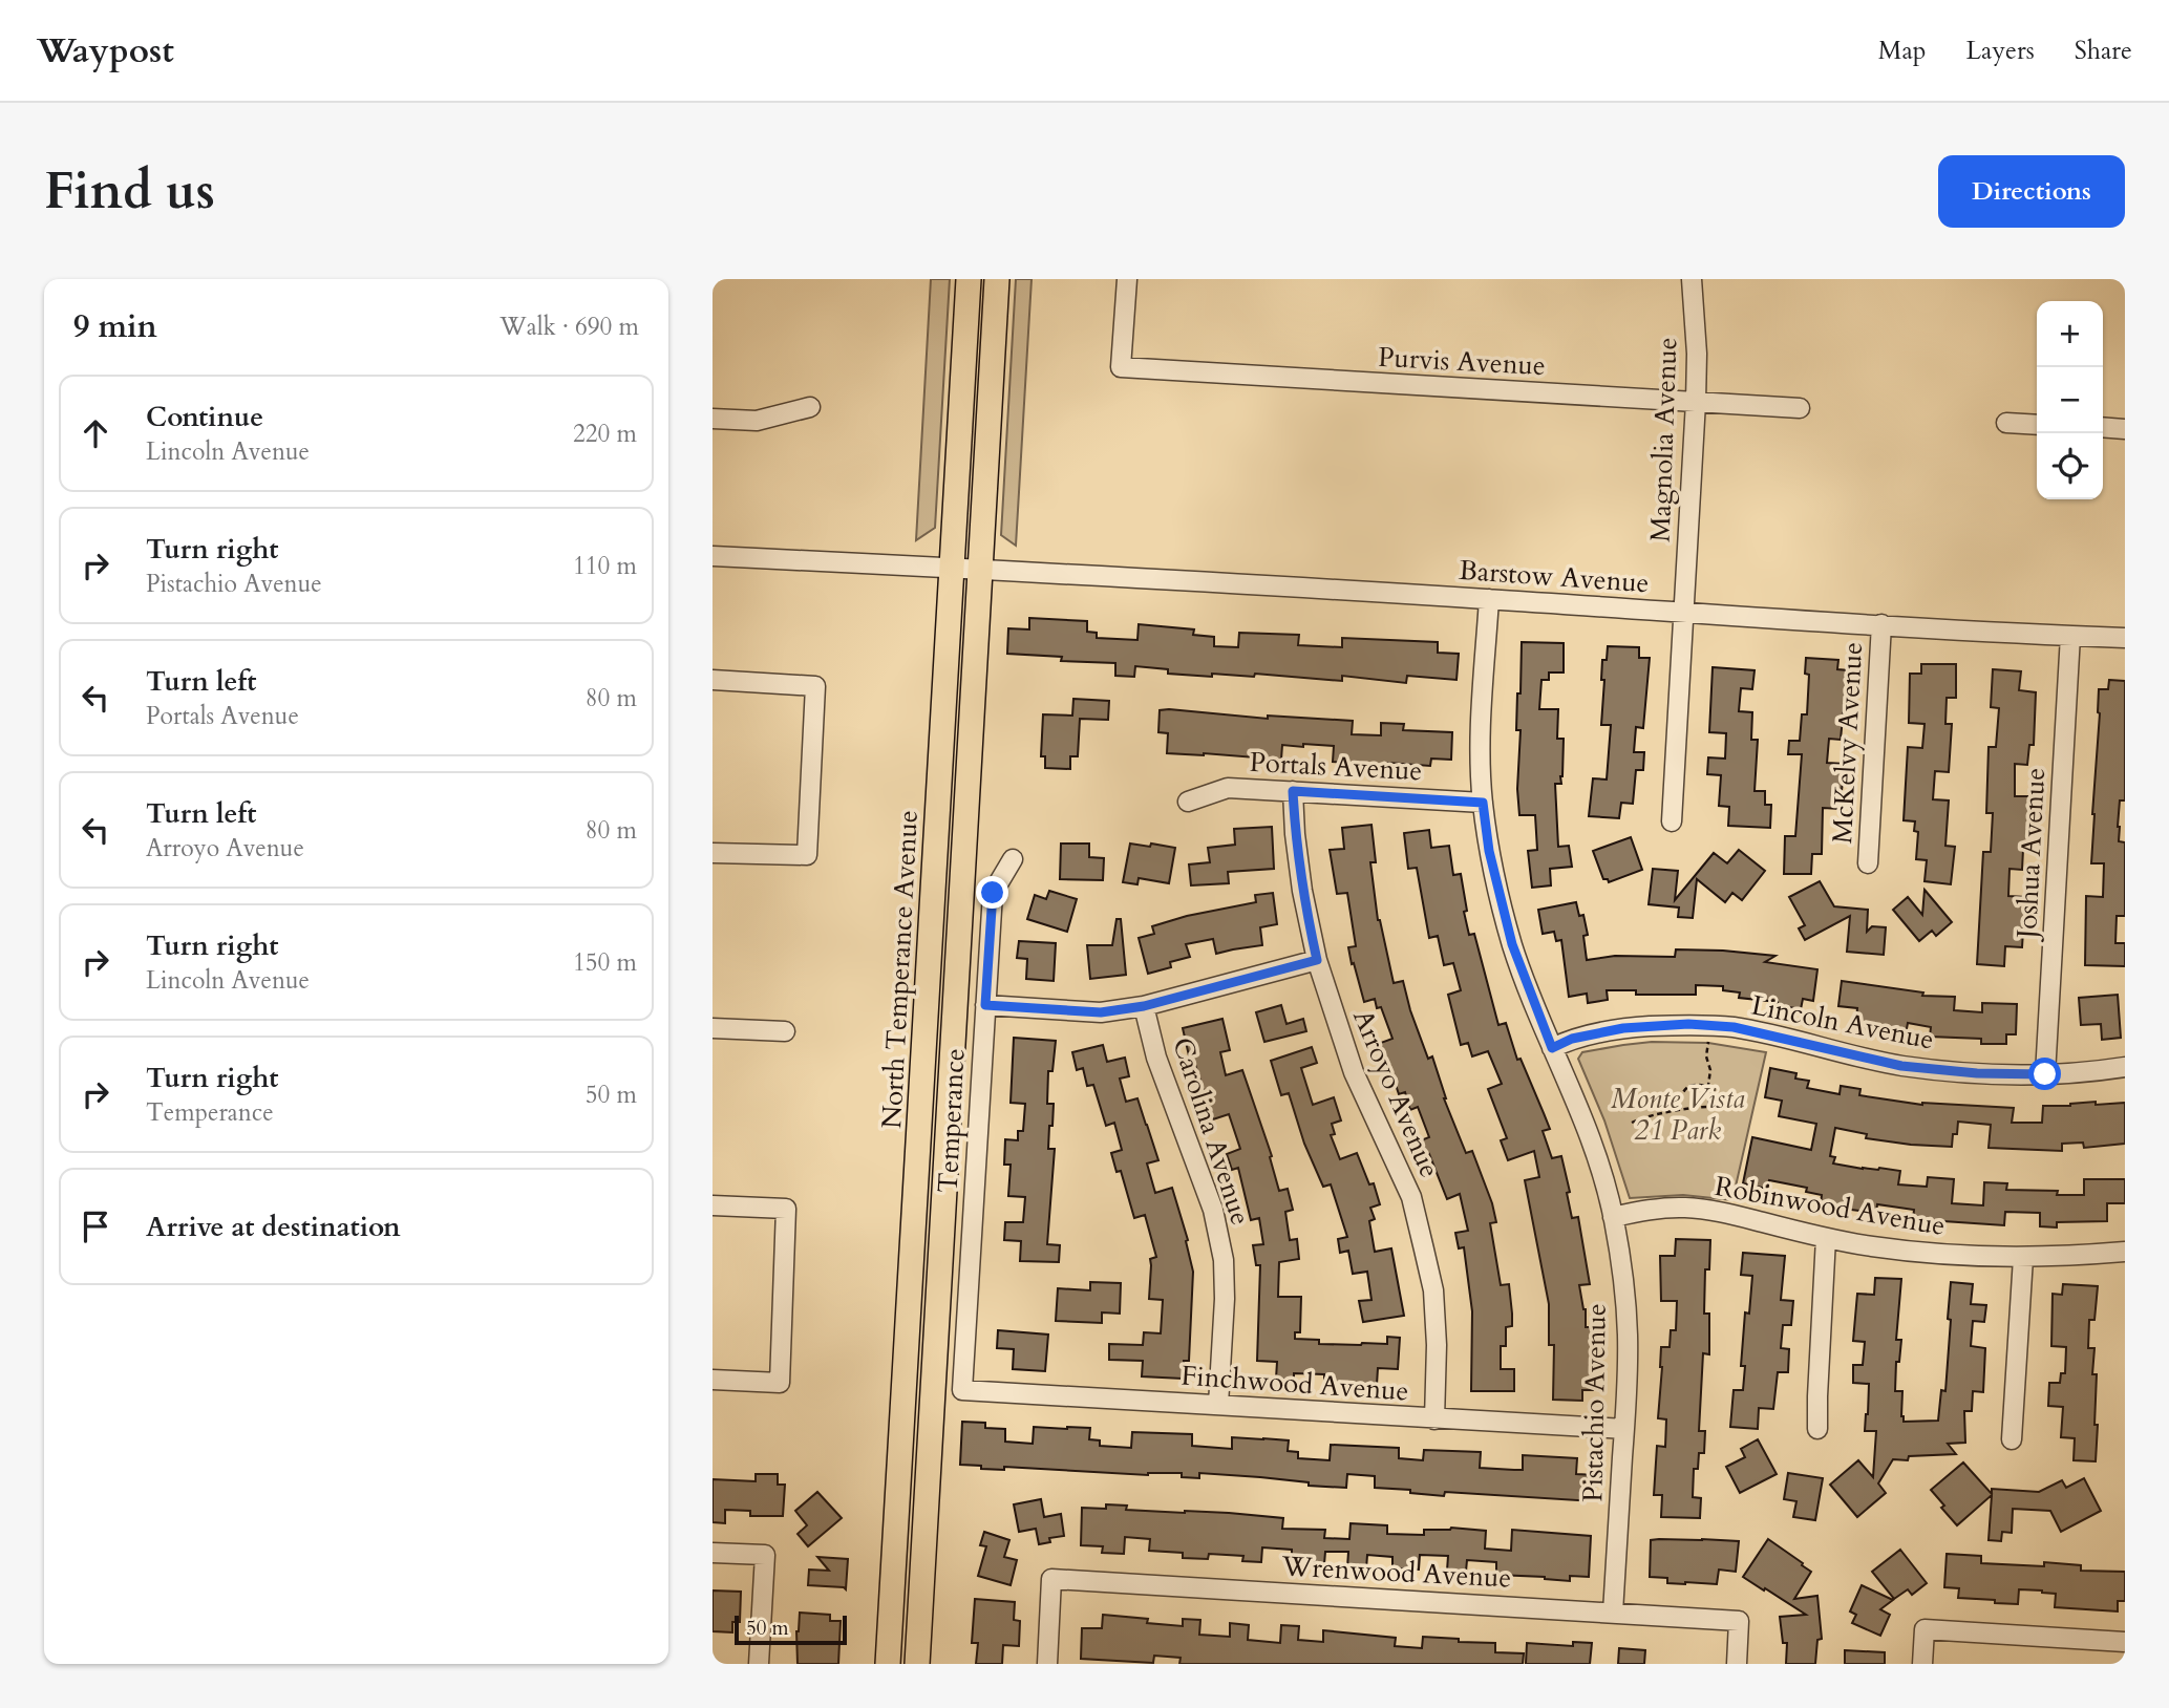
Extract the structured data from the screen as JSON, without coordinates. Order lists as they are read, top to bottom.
{
  "streets": {
    "main road": ["North Temperance Avenue"],
    "street": [
      "Purvis Avenue",
      "Magnolia Avenue",
      "Barstow Avenue",
      "McKelvy Avenue",
      "Portals Avenue",
      "Joshua Avenue",
      "Lincoln Avenue",
      "Arroyo Avenue",
      "Temperance",
      "Carolina Avenue",
      "Robinwood Avenue",
      "Finchwood Avenue",
      "Pistachio Avenue",
      "Wrenwood Avenue"
    ]
  },
  "crossings": [
    ["Purvis Avenue", "Magnolia Avenue"],
    ["Magnolia Avenue", "Barstow Avenue"],
    ["Barstow Avenue", "McKelvy Avenue"],
    ["Barstow Avenue", "Joshua Avenue"],
    ["Barstow Avenue", "North Temperance Avenue"],
    ["Barstow Avenue", "Pistachio Avenue"],
    ["Portals Avenue", "Arroyo Avenue"],
    ["Portals Avenue", "Pistachio Avenue"],
    ["Joshua Avenue", "Lincoln Avenue"],
    ["Lincoln Avenue", "Pistachio Avenue"],
    ["Arroyo Avenue", "Finchwood Avenue"],
    ["Temperance", "Finchwood Avenue"],
    ["Carolina Avenue", "Finchwood Avenue"],
    ["Robinwood Avenue", "Pistachio Avenue"],
    ["Finchwood Avenue", "Pistachio Avenue"],
    ["Pistachio Avenue", "Wrenwood Avenue"]
  ],
  "parks": ["Monte Vista 21 Park"],
  "scale_bar": "50 m",
  "page": {
    "header": "Waypost",
    "nav": ["Map", "Layers", "Share"],
    "buttons": "Directions",
    "title": "Find us",
    "heading": ["9 min", "Walk · 690 m"],
    "map_buttons": ["+", "−"],
    "list": [
      ["Continue", "Lincoln Avenue", "220 m"],
      ["Turn right", "Pistachio Avenue", "110 m"],
      ["Turn left", "Portals Avenue", "80 m"],
      ["Turn left", "Arroyo Avenue", "80 m"],
      ["Turn right", "Lincoln Avenue", "150 m"],
      ["Turn right", "Temperance", "50 m"],
      "Arrive at destination"
    ],
    "scale": "50 m"
  }
}
